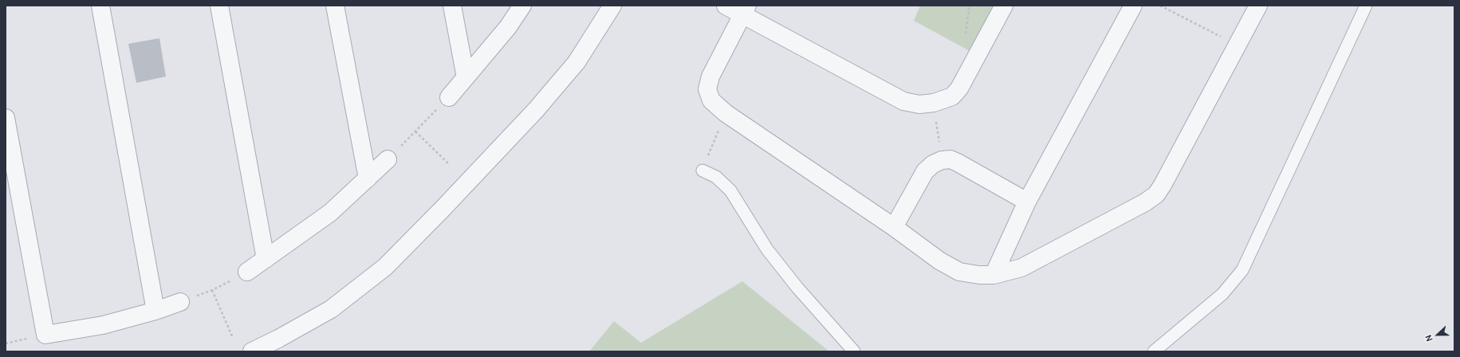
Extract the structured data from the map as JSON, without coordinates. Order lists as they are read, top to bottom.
{
  "north": "left"
}
